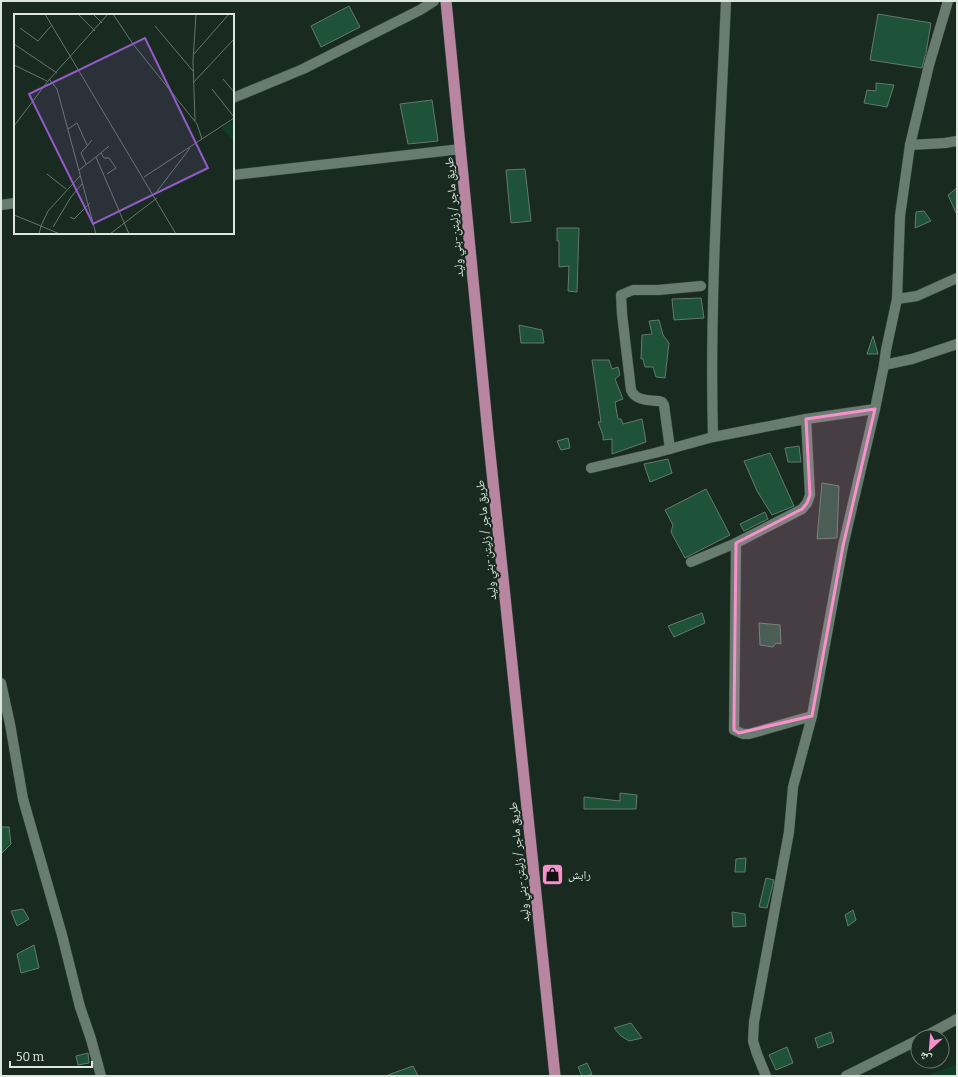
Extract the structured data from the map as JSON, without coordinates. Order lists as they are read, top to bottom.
{
  "streets": {
    "highway": ["طريق ماجر / زليتن-بني وليد"]
  },
  "places": {
    "shop": ["رابش"]
  },
  "scale_bar": "50 m",
  "north": "bottom left"
}
